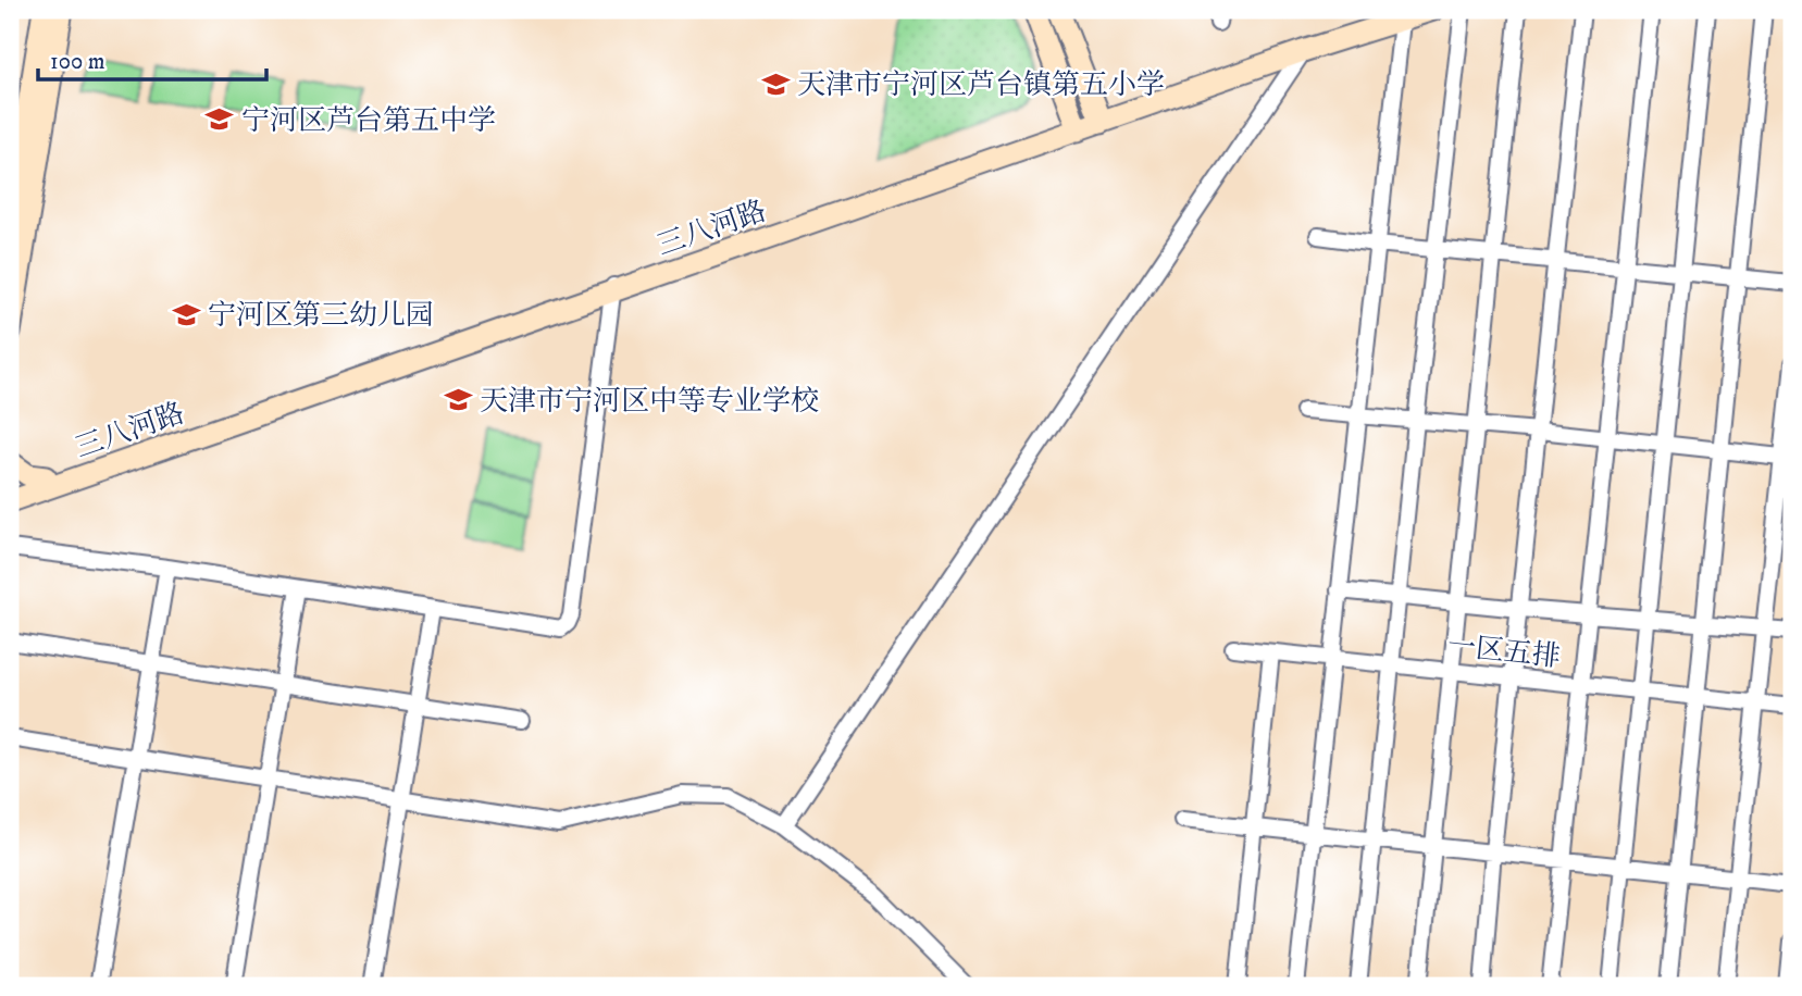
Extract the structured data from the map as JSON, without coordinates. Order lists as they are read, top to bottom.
{
  "streets": {
    "street": ["三八河路", "一区五排"]
  },
  "places": {
    "school or university": [
      "天津市宁河区芦台镇第五小学",
      "宁河区芦台第五中学",
      "宁河区第三幼儿园",
      "天津市宁河区中等专业学校"
    ]
  },
  "scale_bar": "100 m"
}
